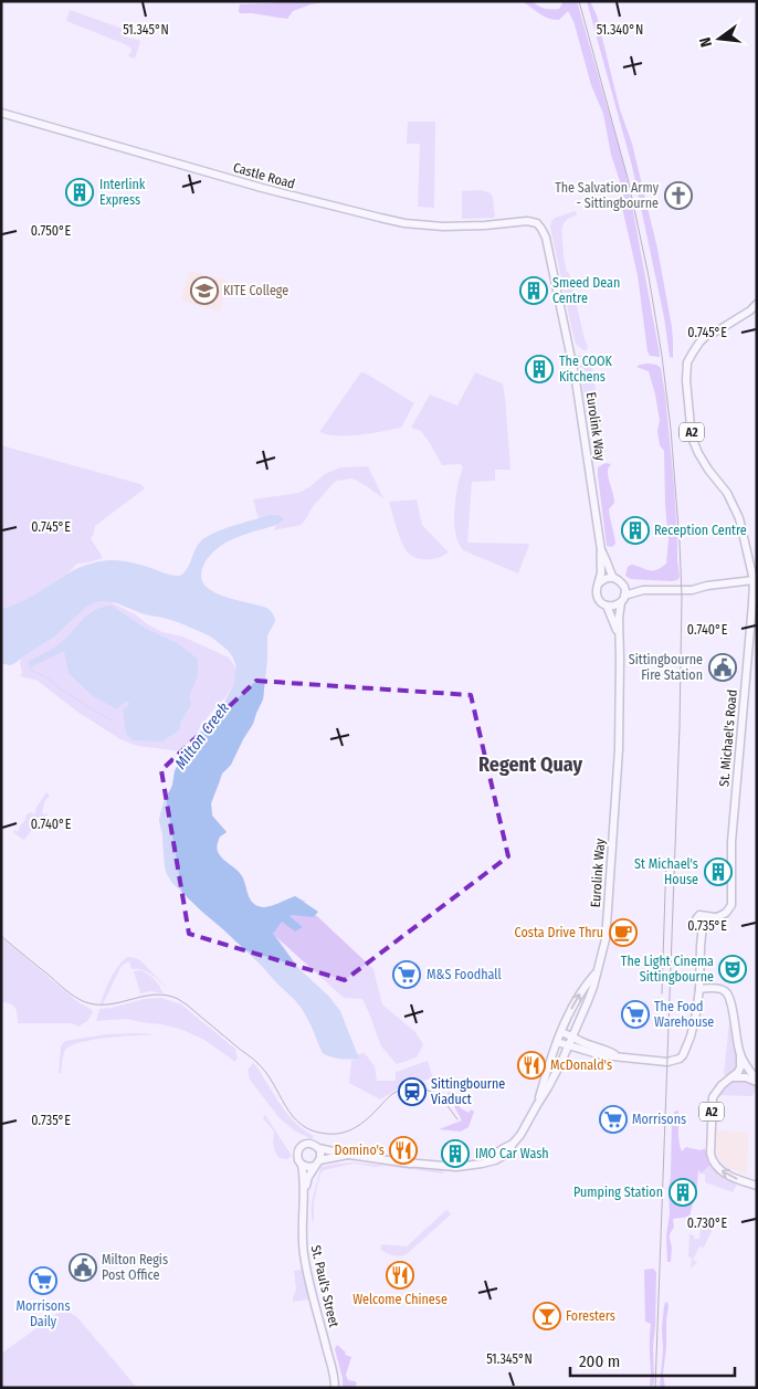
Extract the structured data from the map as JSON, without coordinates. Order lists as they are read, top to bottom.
{
  "streets": {
    "main road": [
      "Castle Road",
      "Eurolink Way",
      "A2",
      "St. Michael's Road",
      "St. Paul's Street"
    ]
  },
  "crossings": [
    ["Castle Road", "Eurolink Way"]
  ],
  "districts": ["Regent Quay"],
  "water": ["Milton Creek"],
  "places": {
    "building": [
      "Interlink Express",
      "Smeed Dean Centre",
      "The COOK Kitchens",
      "Reception Centre",
      "St Michael's House",
      "IMO Car Wash",
      "Pumping Station"
    ],
    "church": ["The Salvation Army - Sittingbourne"],
    "school or university": ["KITE College"],
    "public building": ["Sittingbourne Fire Station", "Milton Regis Post Office"],
    "cafe": ["Costa Drive Thru"],
    "theatre": ["The Light Cinema Sittingbourne"],
    "supermarket": [
      "M&S Foodhall",
      "The Food Warehouse",
      "Morrisons",
      "Morrisons Daily"
    ],
    "restaurant": ["McDonald's", "Domino's", "Welcome Chinese"],
    "station": ["Sittingbourne Viaduct"],
    "bar": ["Foresters"]
  },
  "scale_bar": "200 m",
  "north": "left",
  "coordinates": [
    "51.340°N",
    "51.345°N",
    "0.750°E",
    "0.745°E",
    "0.740°E",
    "0.735°E",
    "0.730°E"
  ]
}
